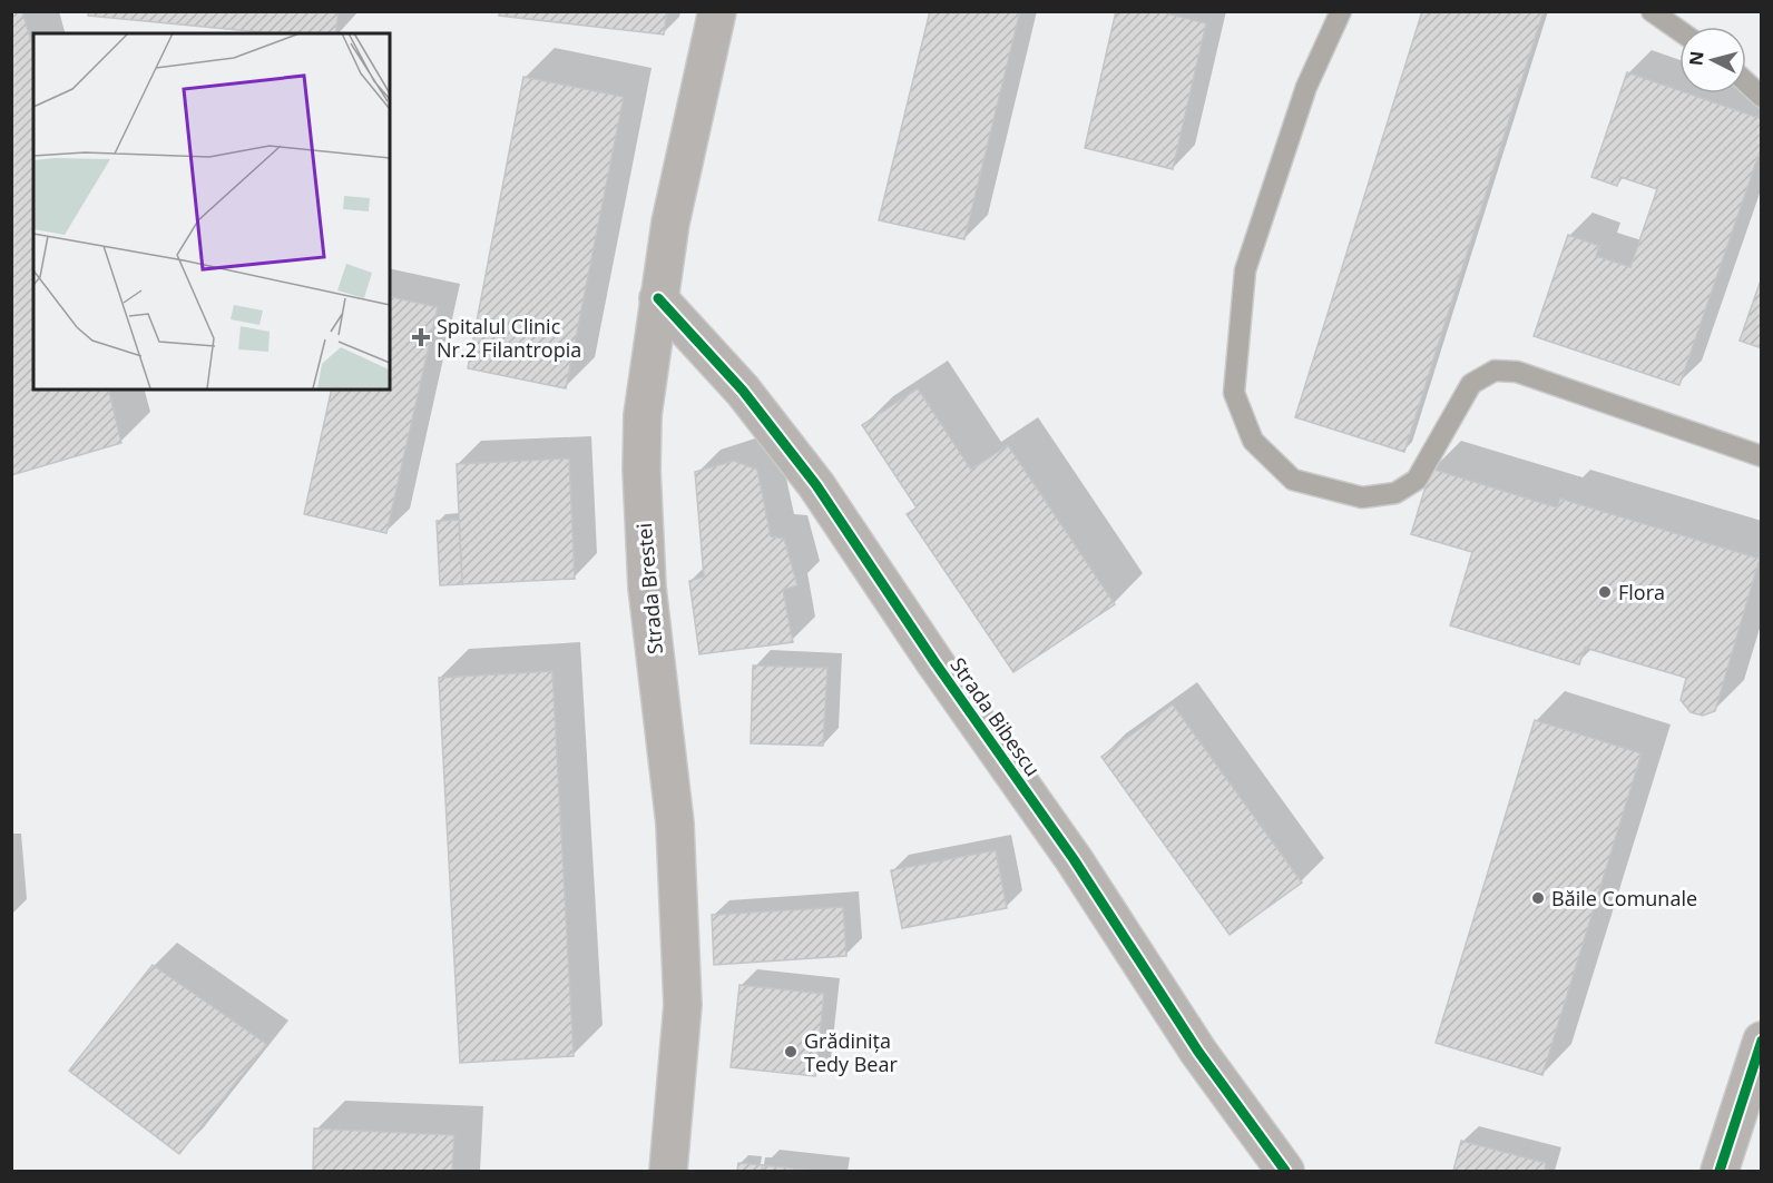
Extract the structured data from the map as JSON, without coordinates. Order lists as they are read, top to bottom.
{
  "streets": {
    "street": ["Strada Brestei", "Strada Bibescu"]
  },
  "crossings": [
    ["Strada Brestei", "Strada Bibescu"]
  ],
  "places": {
    "health": ["Spitalul Clinic Nr.2 Filantropia"],
    "other": ["Flora", "Băile Comunale", "Grădinița Tedy Bear"]
  },
  "north": "left"
}
